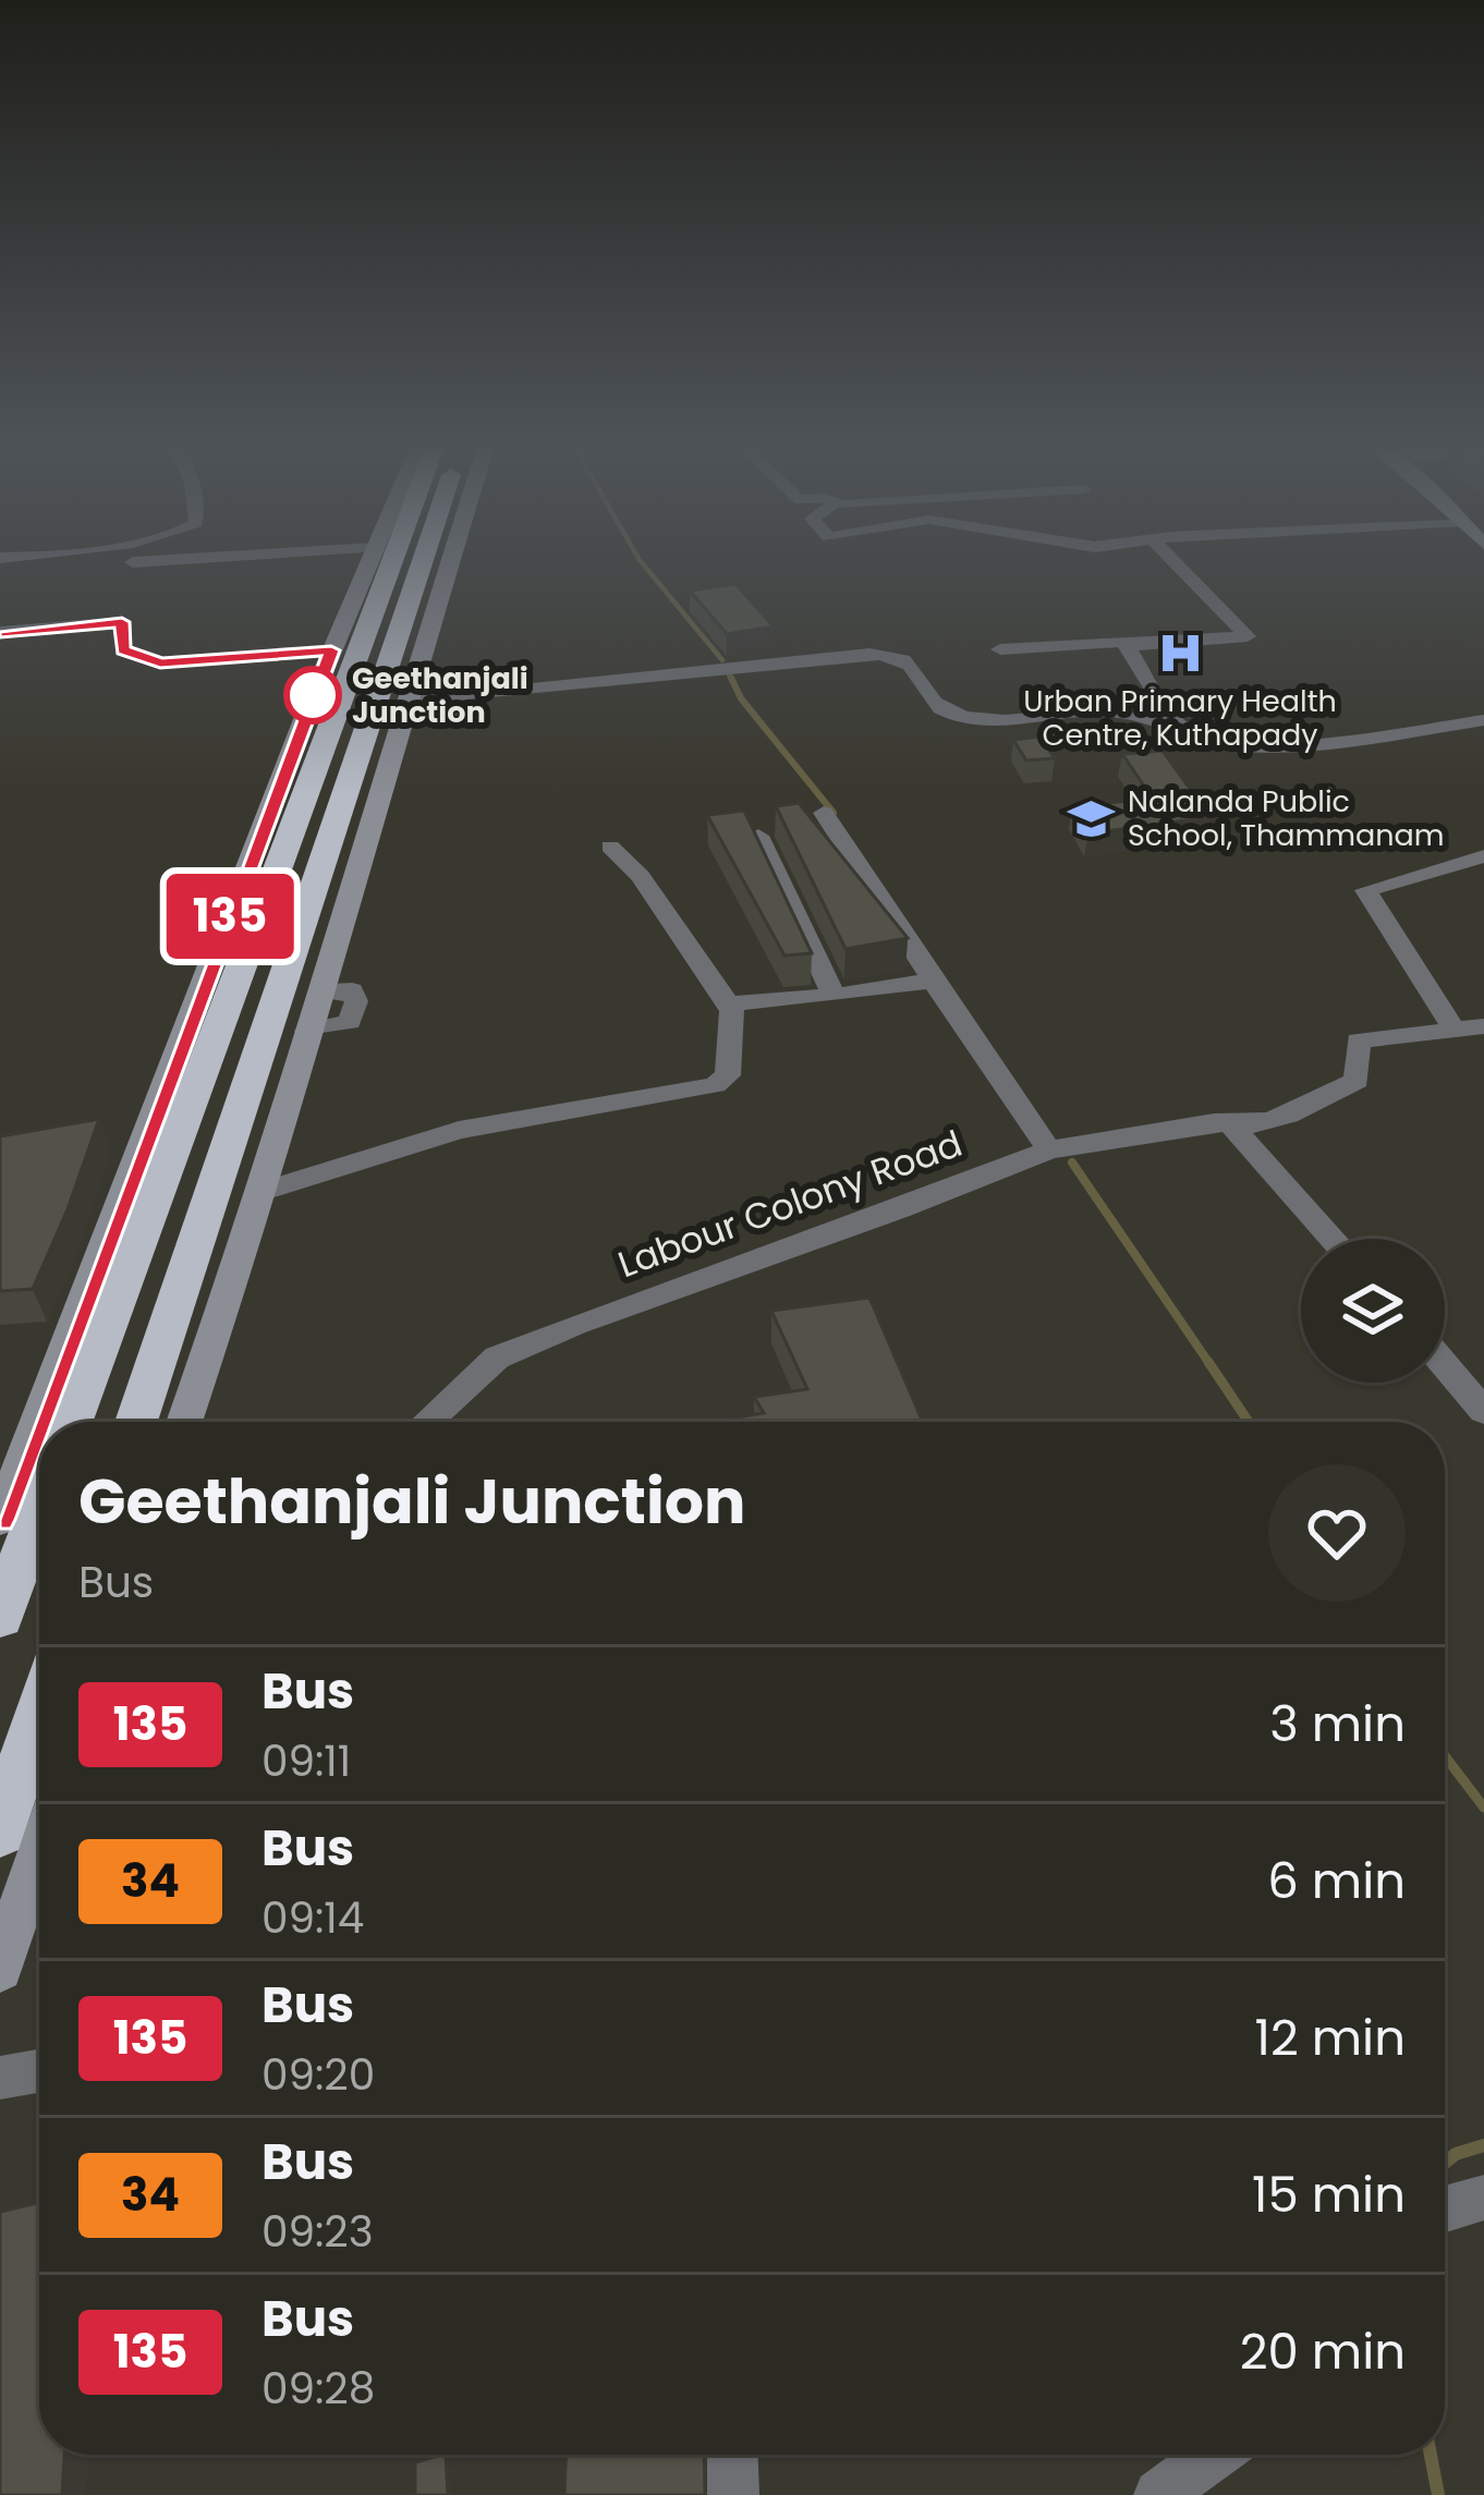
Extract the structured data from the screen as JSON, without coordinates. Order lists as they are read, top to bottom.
{
  "streets": {
    "street": ["Labour Colony Road"]
  },
  "places": {
    "hospital": ["Urban Primary Health Centre, Kuthapady"],
    "other": ["Geethanjali Junction"],
    "school or university": ["Nalanda Public School, Thammanam"]
  },
  "lines": ["bus line 135"],
  "page": {
    "on_map": "135",
    "heading": ["Geethanjali Junction", "Bus"],
    "list": [
      {
        "mark": "135",
        "name": "Bus",
        "note": "09:11",
        "value": "3 min"
      },
      {
        "mark": "34",
        "name": "Bus",
        "note": "09:14",
        "value": "6 min"
      },
      {
        "mark": "135",
        "name": "Bus",
        "note": "09:20",
        "value": "12 min"
      },
      {
        "mark": "34",
        "name": "Bus",
        "note": "09:23",
        "value": "15 min"
      },
      {
        "mark": "135",
        "name": "Bus",
        "note": "09:28",
        "value": "20 min"
      }
    ]
  }
}
